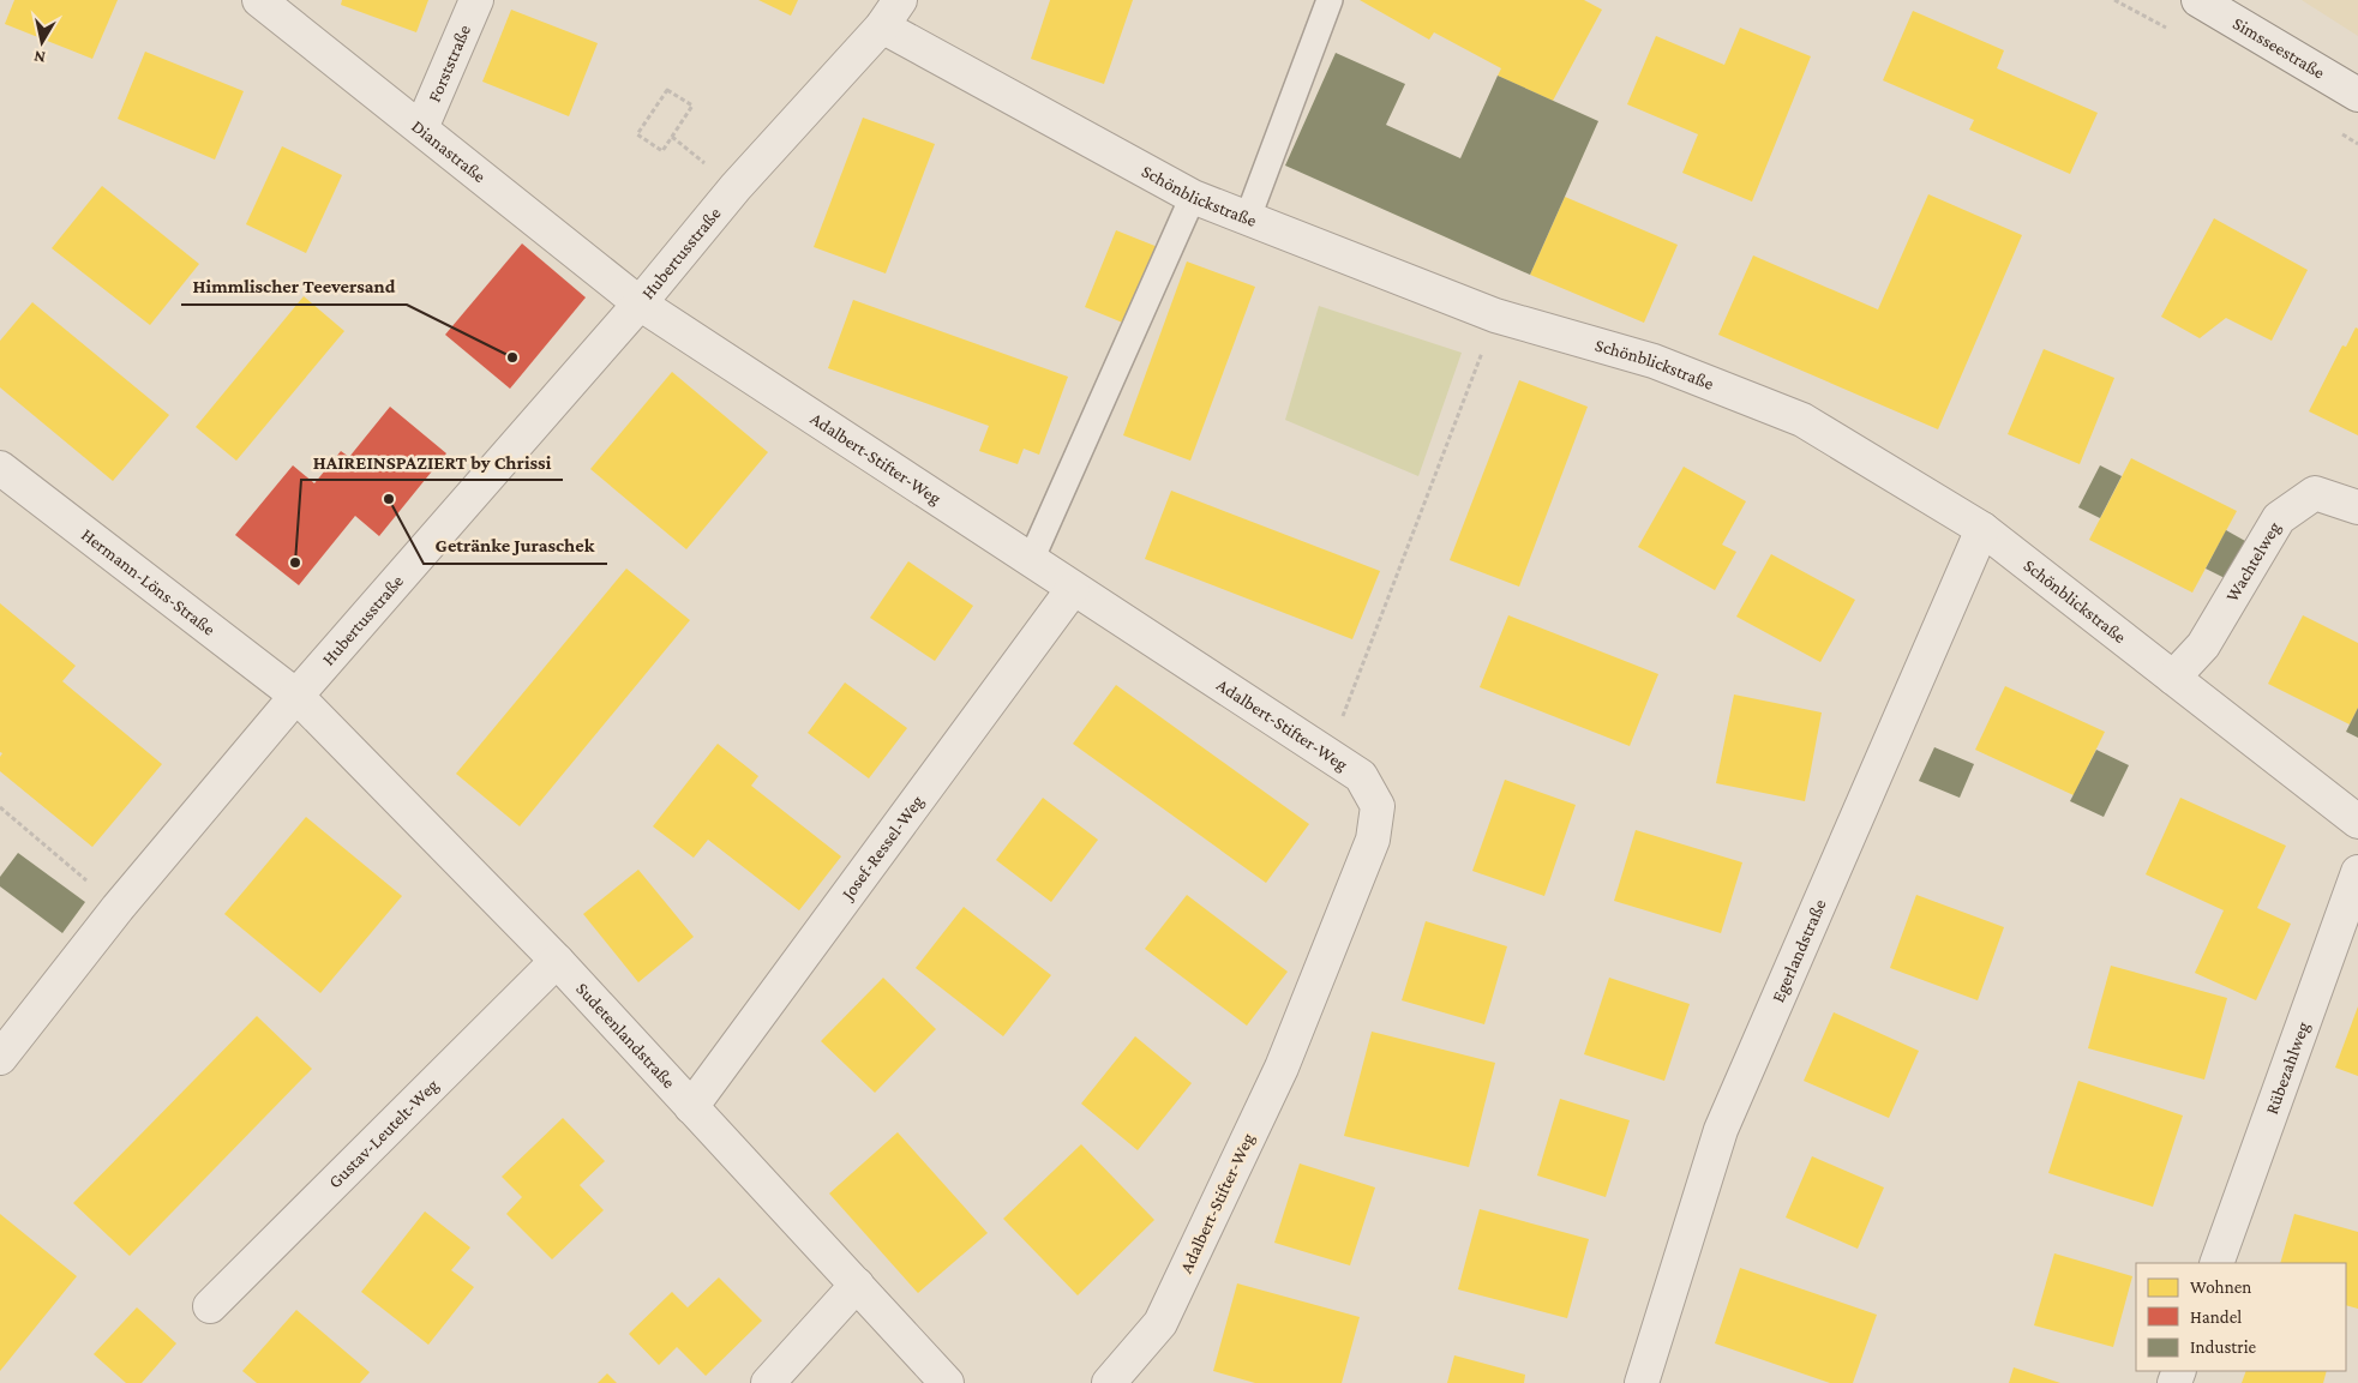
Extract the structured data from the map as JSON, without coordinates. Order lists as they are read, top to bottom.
{
  "streets": {
    "street": [
      "Simsseestraße",
      "Forststraße",
      "Dianastraße",
      "Schönblickstraße",
      "Hubertusstraße",
      "Adalbert-Stifter-Weg",
      "Wachtelweg",
      "Hermann-Löns-Straße",
      "Josef-Ressel-Weg",
      "Egerlandstraße",
      "Sudetenlandstraße",
      "Rübezahlweg",
      "Gustav-Leutelt-Weg"
    ]
  },
  "crossings": [
    ["Forststraße", "Dianastraße"],
    ["Dianastraße", "Hubertusstraße"],
    ["Dianastraße", "Adalbert-Stifter-Weg"],
    ["Schönblickstraße", "Hubertusstraße"],
    ["Schönblickstraße", "Wachtelweg"],
    ["Schönblickstraße", "Egerlandstraße"],
    ["Hubertusstraße", "Adalbert-Stifter-Weg"],
    ["Hubertusstraße", "Hermann-Löns-Straße"],
    ["Hubertusstraße", "Sudetenlandstraße"],
    ["Adalbert-Stifter-Weg", "Josef-Ressel-Weg"],
    ["Hermann-Löns-Straße", "Sudetenlandstraße"],
    ["Josef-Ressel-Weg", "Sudetenlandstraße"],
    ["Sudetenlandstraße", "Gustav-Leutelt-Weg"]
  ],
  "places": ["Himmlischer Teeversand", "Getränke Juraschek", "HAIREINSPAZIERT by Chrissi"],
  "legend": ["Wohnen", "Handel", "Industrie"],
  "north": "bottom"
}
